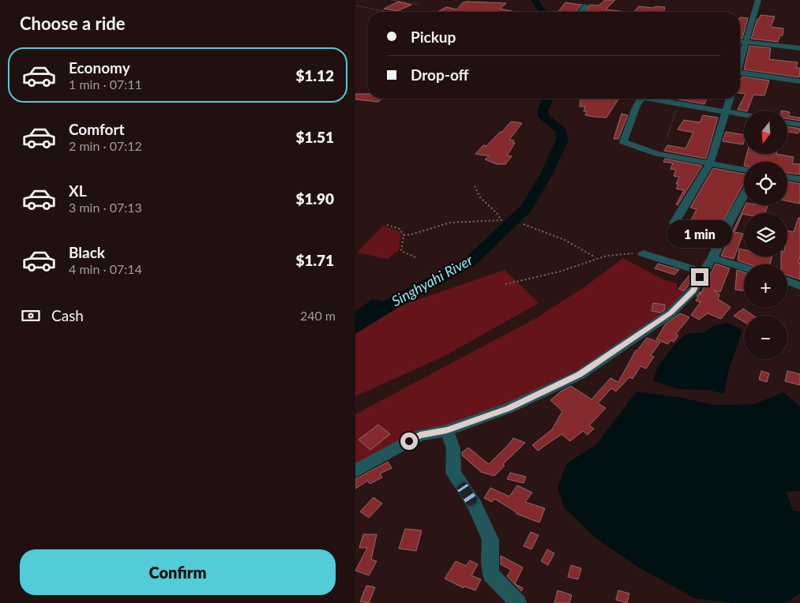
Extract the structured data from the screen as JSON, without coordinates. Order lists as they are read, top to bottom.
{
  "water": ["Singhyahi River"],
  "north": "bottom",
  "page": {
    "heading": "Choose a ride",
    "banner": ["Pickup", "Drop-off"],
    "list": [
      {
        "name": "Economy",
        "note": "1 min · 07:11",
        "value": "$1.12"
      },
      {
        "name": "Comfort",
        "note": "2 min · 07:12",
        "value": "$1.51"
      },
      {
        "name": "XL",
        "note": "3 min · 07:13",
        "value": "$1.90"
      },
      {
        "name": "Black",
        "note": "4 min · 07:14",
        "value": "$1.71"
      }
    ],
    "map_buttons": ["+", "−"],
    "bubble": "1 min",
    "pay": ["Cash", "240 m"],
    "buttons": "Confirm"
  }
}
